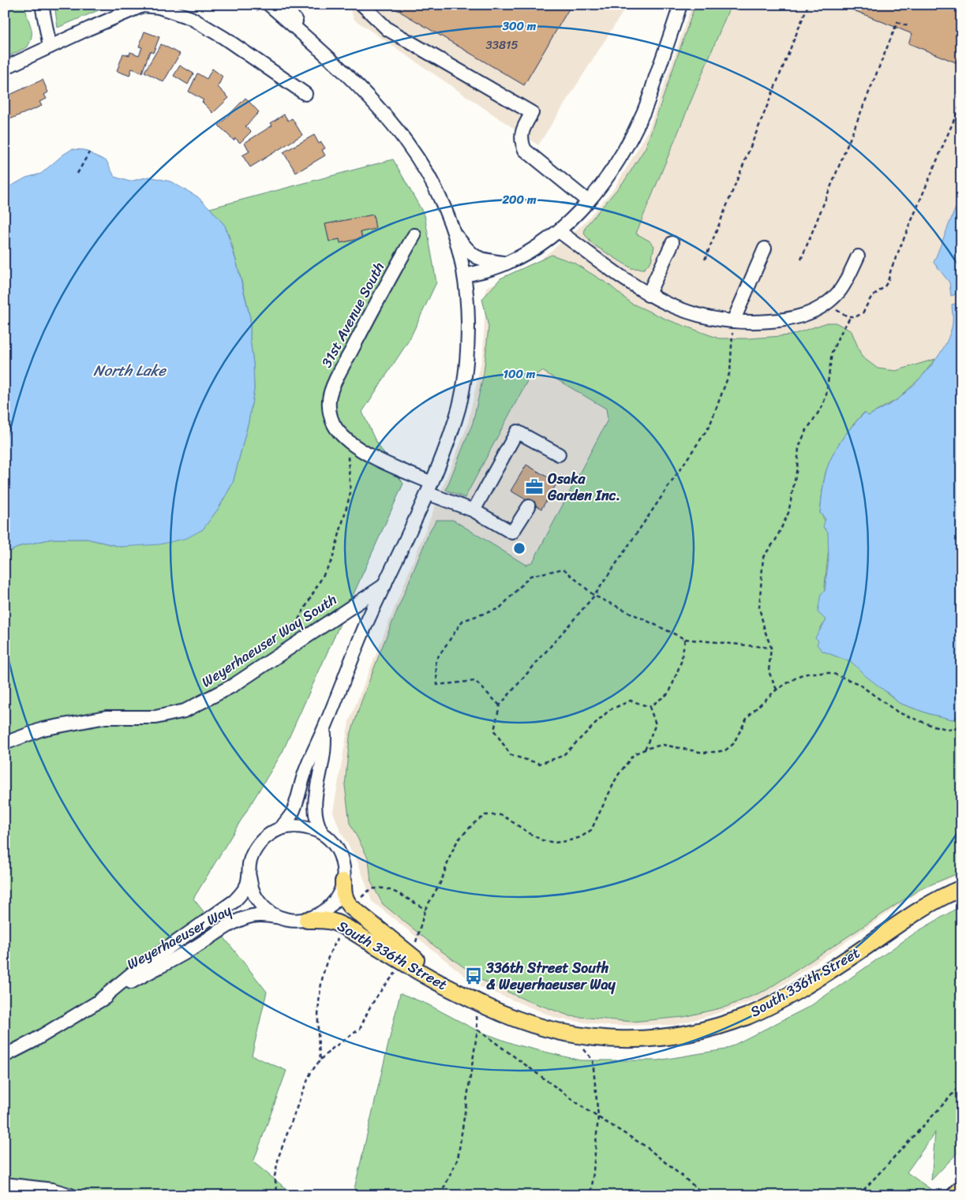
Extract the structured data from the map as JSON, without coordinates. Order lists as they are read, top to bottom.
{
  "streets": {
    "main road": ["South 336th Street"],
    "street": ["31st Avenue South", "Weyerhaeuser Way South", "Weyerhaeuser Way"]
  },
  "crossings": [
    ["Weyerhaeuser Way", "South 336th Street"]
  ],
  "water": ["North Lake"],
  "places": {
    "office": ["Osaka Garden Inc."],
    "bus stop": ["336th Street South & Weyerhaeuser Way"]
  },
  "house_numbers": ["33815"],
  "rings": ["300 m", "200 m", "100 m"]
}
